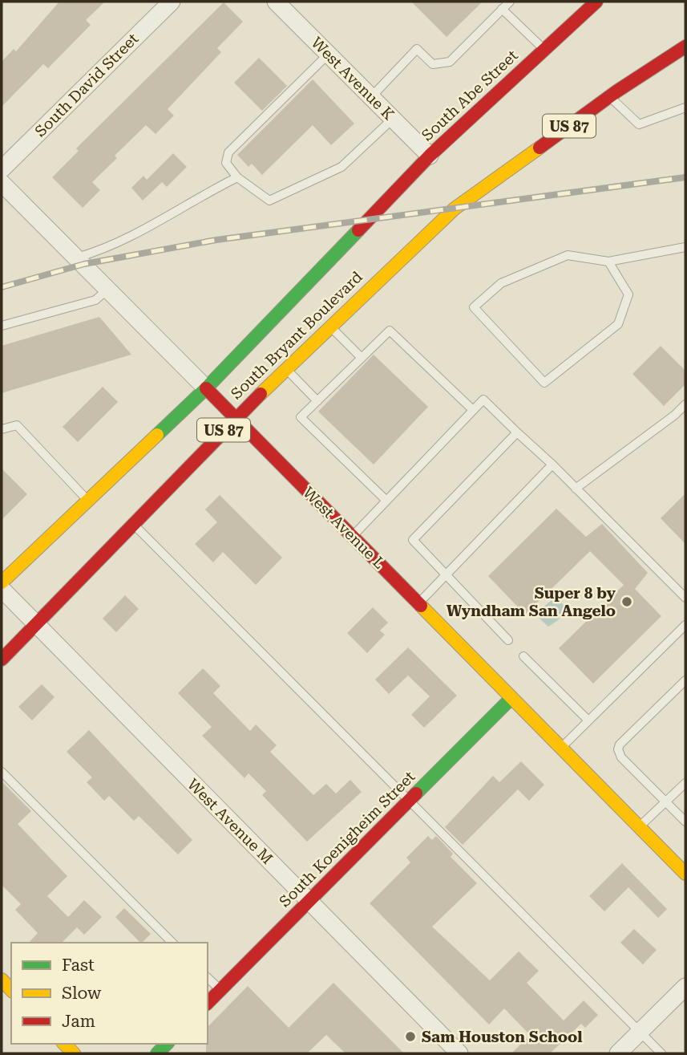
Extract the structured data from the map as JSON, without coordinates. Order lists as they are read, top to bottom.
{
  "streets": {
    "main road": [
      "South Abe Street",
      "US 87",
      "South Bryant Boulevard",
      "West Avenue L",
      "South Koenigheim Street"
    ],
    "street": ["West Avenue K", "South David Street", "West Avenue M"]
  },
  "crossings": [
    ["West Avenue K", "South Abe Street"],
    ["South Abe Street", "South Bryant Boulevard"],
    ["US 87", "South Bryant Boulevard"],
    ["South Bryant Boulevard", "West Avenue L"],
    ["South Bryant Boulevard", "West Avenue M"],
    ["West Avenue L", "South Koenigheim Street"],
    ["West Avenue M", "South Koenigheim Street"]
  ],
  "places": ["Super 8 by Wyndham San Angelo", "Sam Houston School"],
  "legend": ["Fast", "Slow", "Jam"]
}
